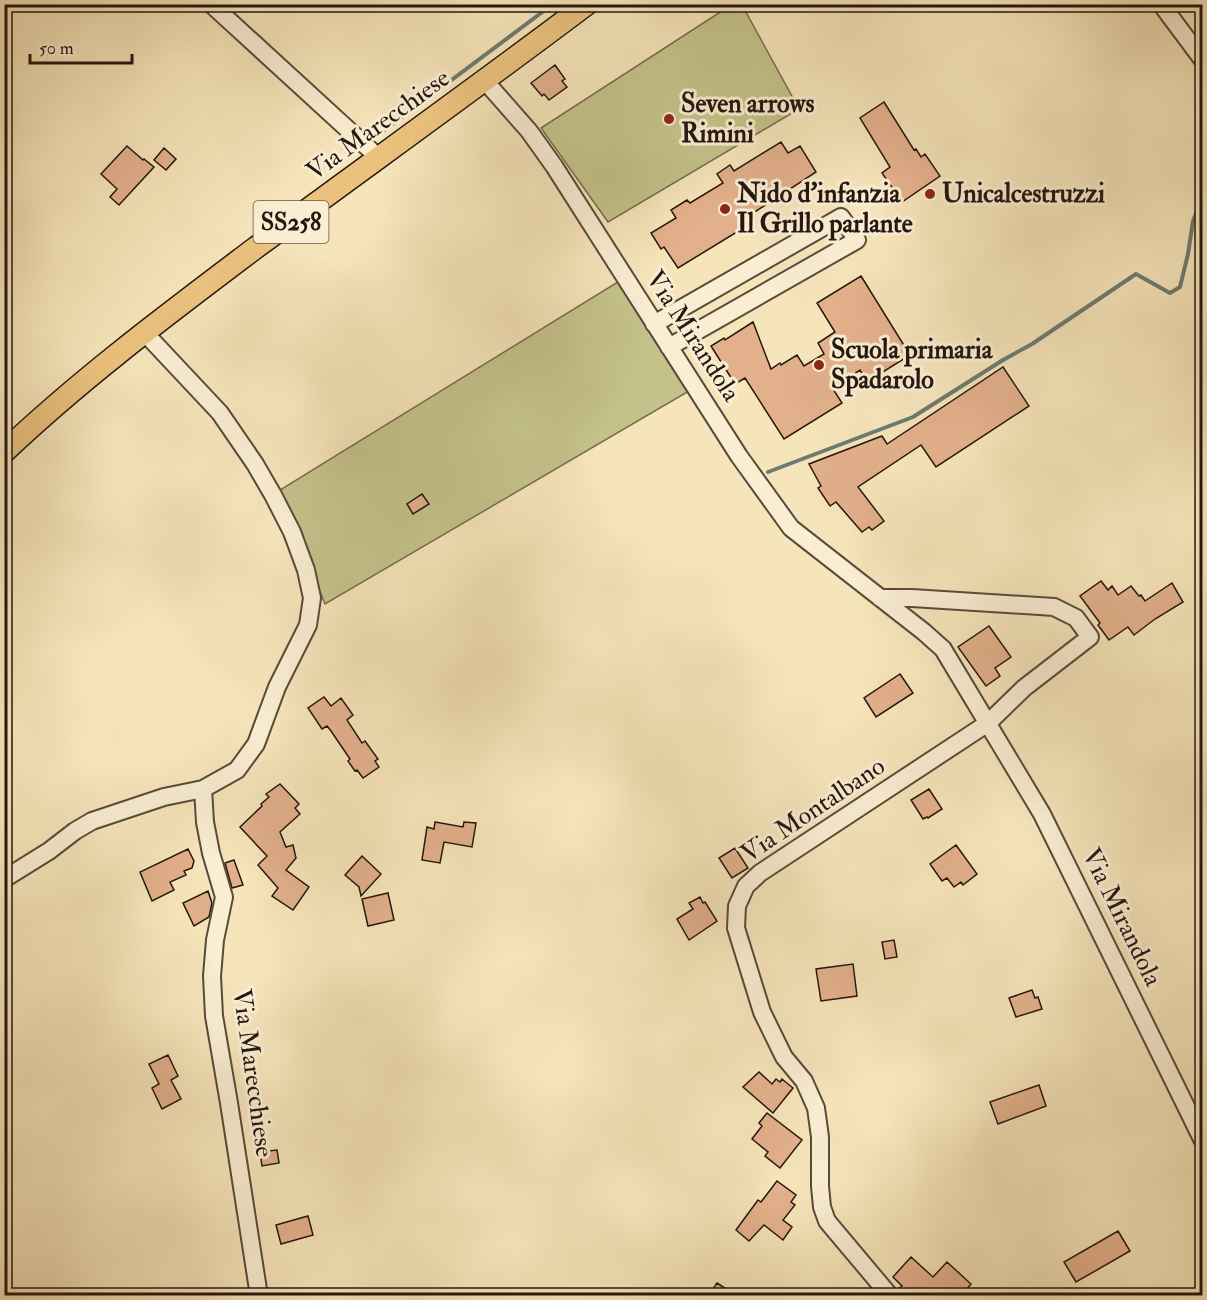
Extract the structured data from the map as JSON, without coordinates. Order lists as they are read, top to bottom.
{
  "streets": {
    "main road": ["Via Marecchiese", "SS258"],
    "street": ["Via Mirandola", "Via Montalbano"]
  },
  "crossings": [
    ["Via Marecchiese", "Via Mirandola"],
    ["Via Mirandola", "Via Montalbano"]
  ],
  "places": [
    "Seven arrows Rimini",
    "Unicalcestruzzi",
    "Nido d'infanzia Il Grillo parlante",
    "Scuola primaria Spadarolo"
  ],
  "scale_bar": "50 m"
}
